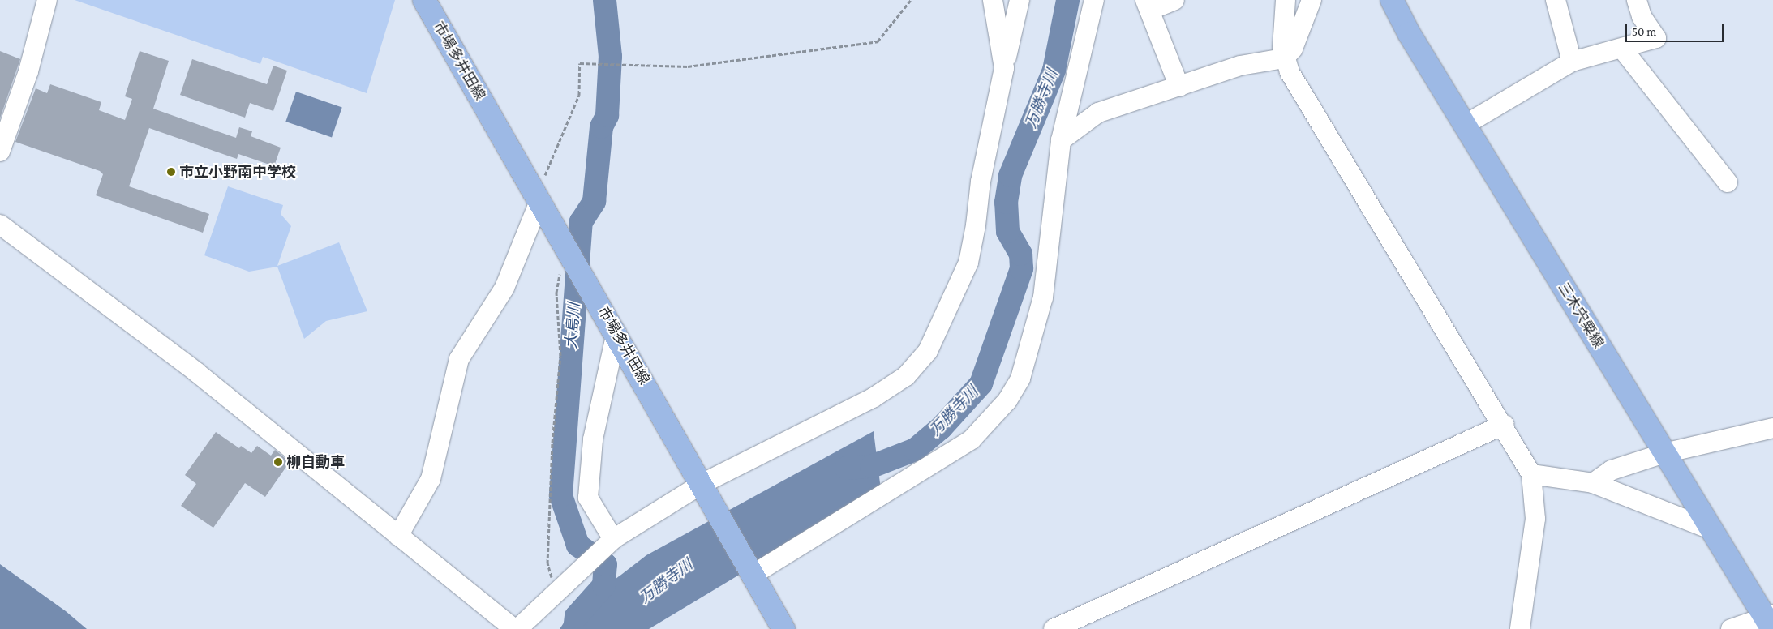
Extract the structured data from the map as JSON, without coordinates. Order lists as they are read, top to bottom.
{
  "streets": {
    "main road": ["市場多井田線", "三木宍粟線"]
  },
  "water": ["万勝寺川", "大島川"],
  "places": ["市立小野南中学校", "柳自動車"],
  "scale_bar": "50 m"
}
